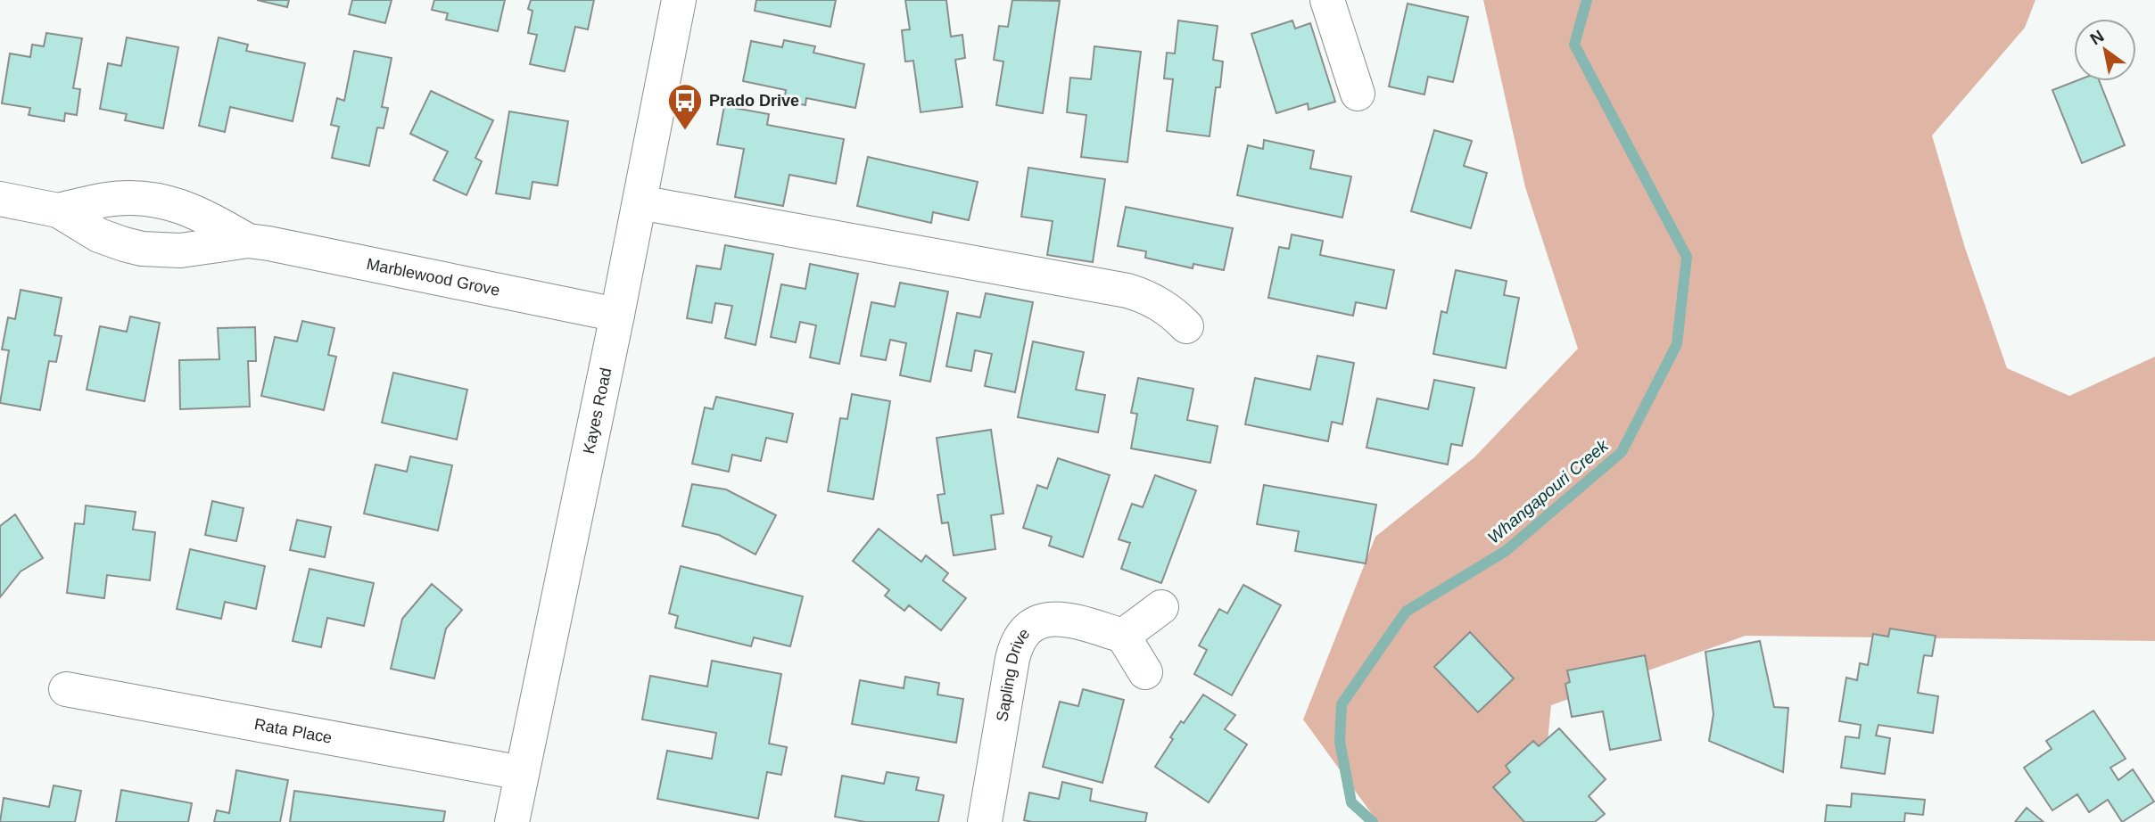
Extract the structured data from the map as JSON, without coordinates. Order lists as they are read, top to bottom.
{
  "streets": {
    "street": [
      "Marblewood Grove",
      "Kayes Road",
      "Sapling Drive",
      "Rata Place"
    ]
  },
  "crossings": [
    ["Marblewood Grove", "Kayes Road"],
    ["Kayes Road", "Rata Place"]
  ],
  "water": ["Whangapouri Creek"],
  "places": {
    "bus stop": ["Prado Drive"]
  },
  "north": "top left"
}
